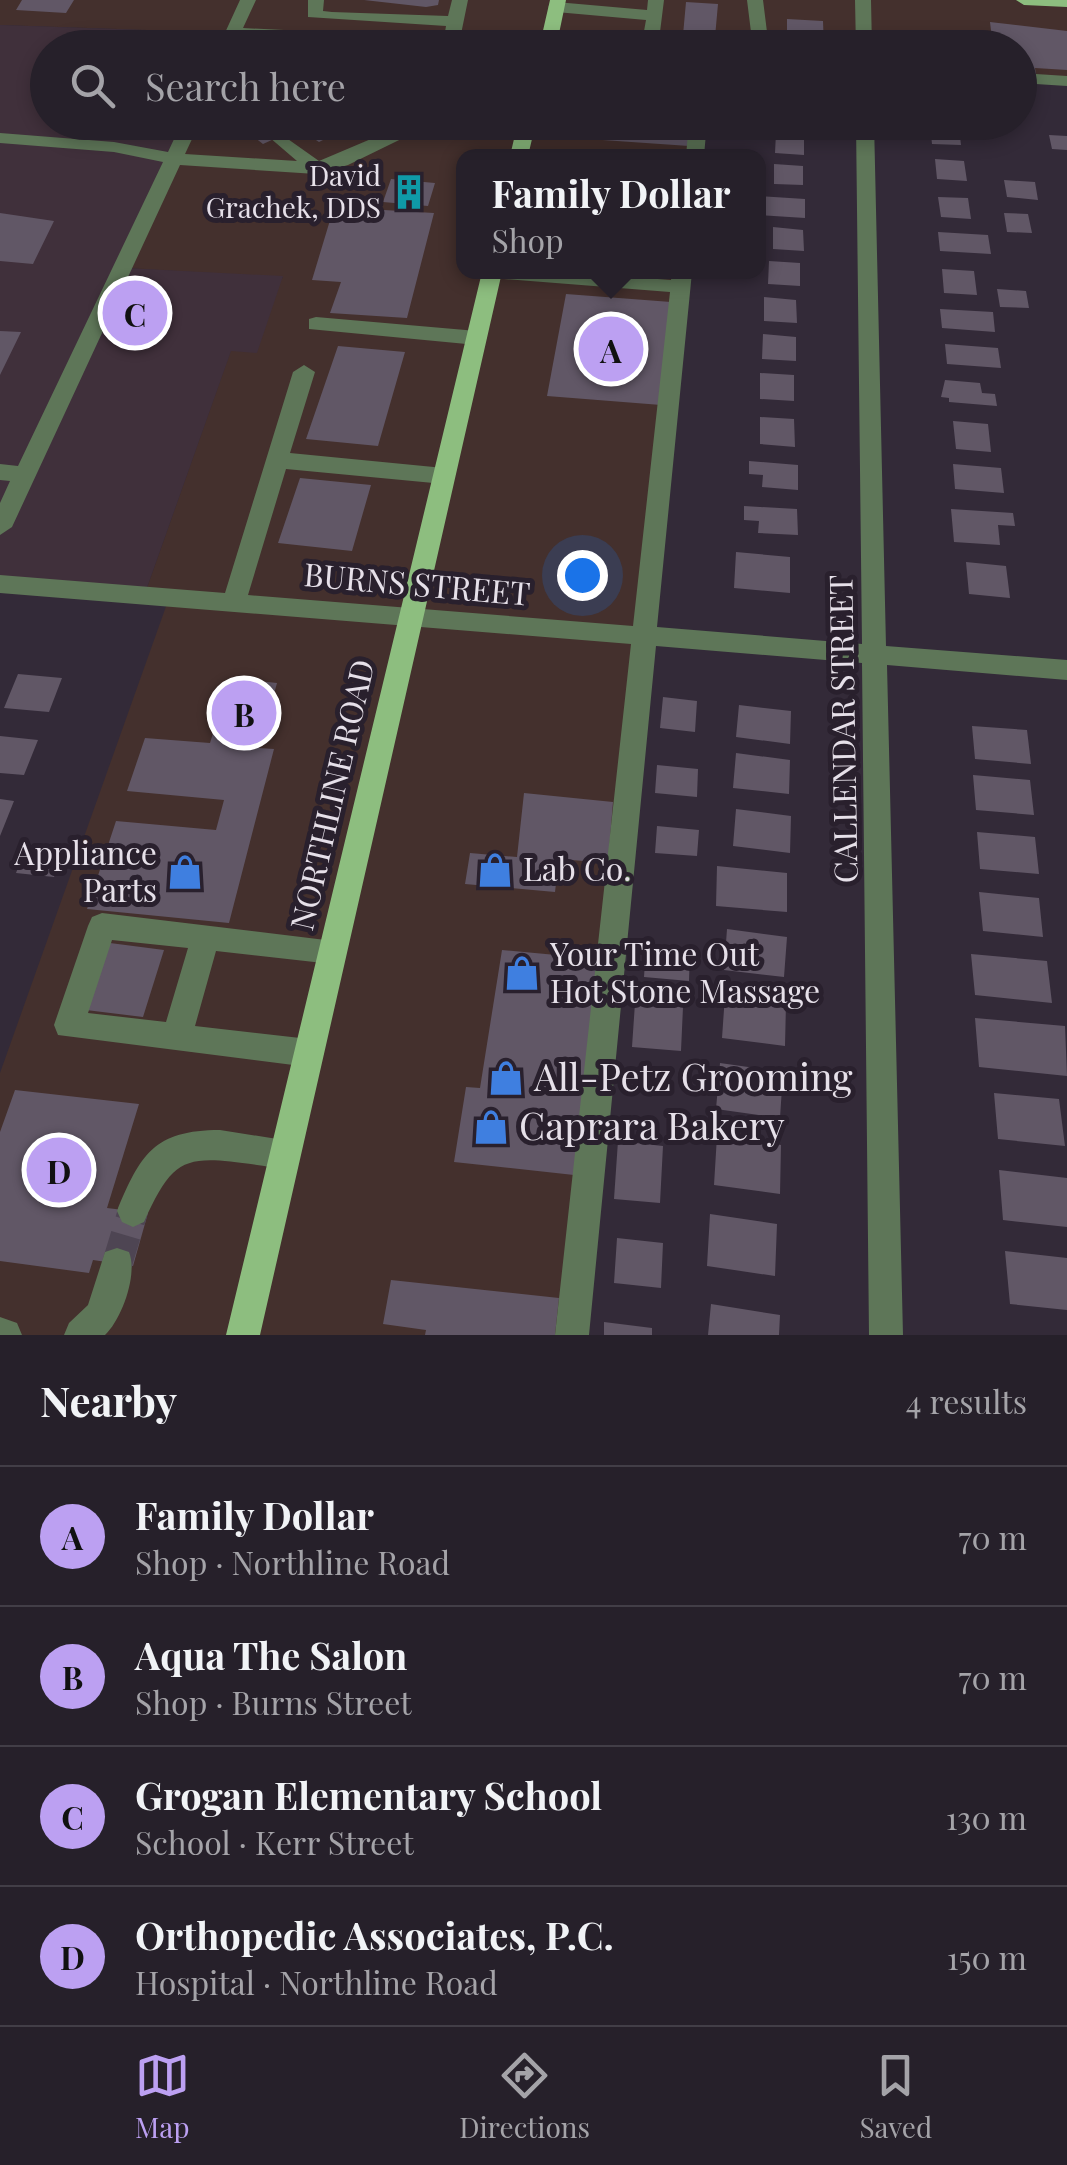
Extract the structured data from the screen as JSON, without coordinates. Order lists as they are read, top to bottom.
{
  "streets": {
    "main road": ["NORTHLINE ROAD"],
    "street": ["BURNS STREET", "CALLENDAR STREET"]
  },
  "crossings": [
    ["BURNS STREET", "CALLENDAR STREET"],
    ["BURNS STREET", "NORTHLINE ROAD"]
  ],
  "places": {
    "building": ["David Grachek, DDS"],
    "shop": [
      "Lab Co.",
      "Appliance Parts",
      "Your Time Out Hot Stone Massage",
      "All-Petz Grooming",
      "Caprara Bakery"
    ]
  },
  "page": {
    "search": "Search here",
    "popup": ["Family Dollar", "Shop"],
    "pins": [
      "C",
      "A",
      "B",
      "D"
    ],
    "heading": ["Nearby", "4 results"],
    "list": [
      {
        "mark": "A",
        "name": "Family Dollar",
        "note": "Shop · Northline Road",
        "value": "70 m"
      },
      {
        "mark": "B",
        "name": "Aqua The Salon",
        "note": "Shop · Burns Street",
        "value": "70 m"
      },
      {
        "mark": "C",
        "name": "Grogan Elementary School",
        "note": "School · Kerr Street",
        "value": "130 m"
      },
      {
        "mark": "D",
        "name": "Orthopedic Associates, P.C.",
        "note": "Hospital · Northline Road",
        "value": "150 m"
      }
    ],
    "nav": ["Map", "Directions", "Saved"]
  }
}
